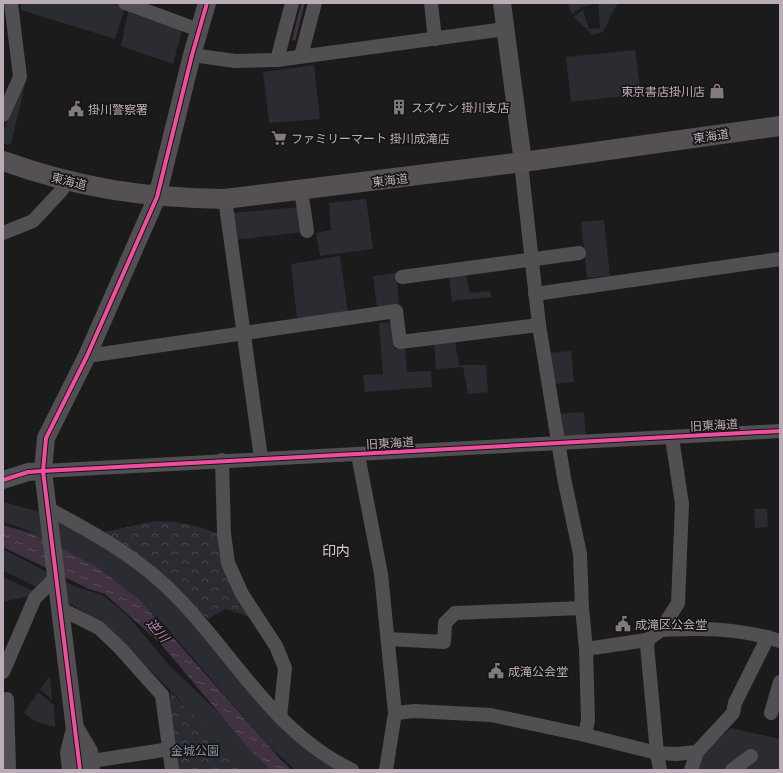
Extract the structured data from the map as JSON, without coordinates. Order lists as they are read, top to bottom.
{
  "streets": {
    "main road": ["東海道"],
    "street": ["旧東海道"]
  },
  "districts": ["印内"],
  "water": ["逆川"],
  "parks": ["金城公園"],
  "places": {
    "shop": ["東京書店掛川店"],
    "building": ["スズケン 掛川支店"],
    "public building": ["掛川警察署", "成滝区公会堂", "成滝公会堂"],
    "supermarket": ["ファミリーマート 掛川成滝店"]
  }
}
